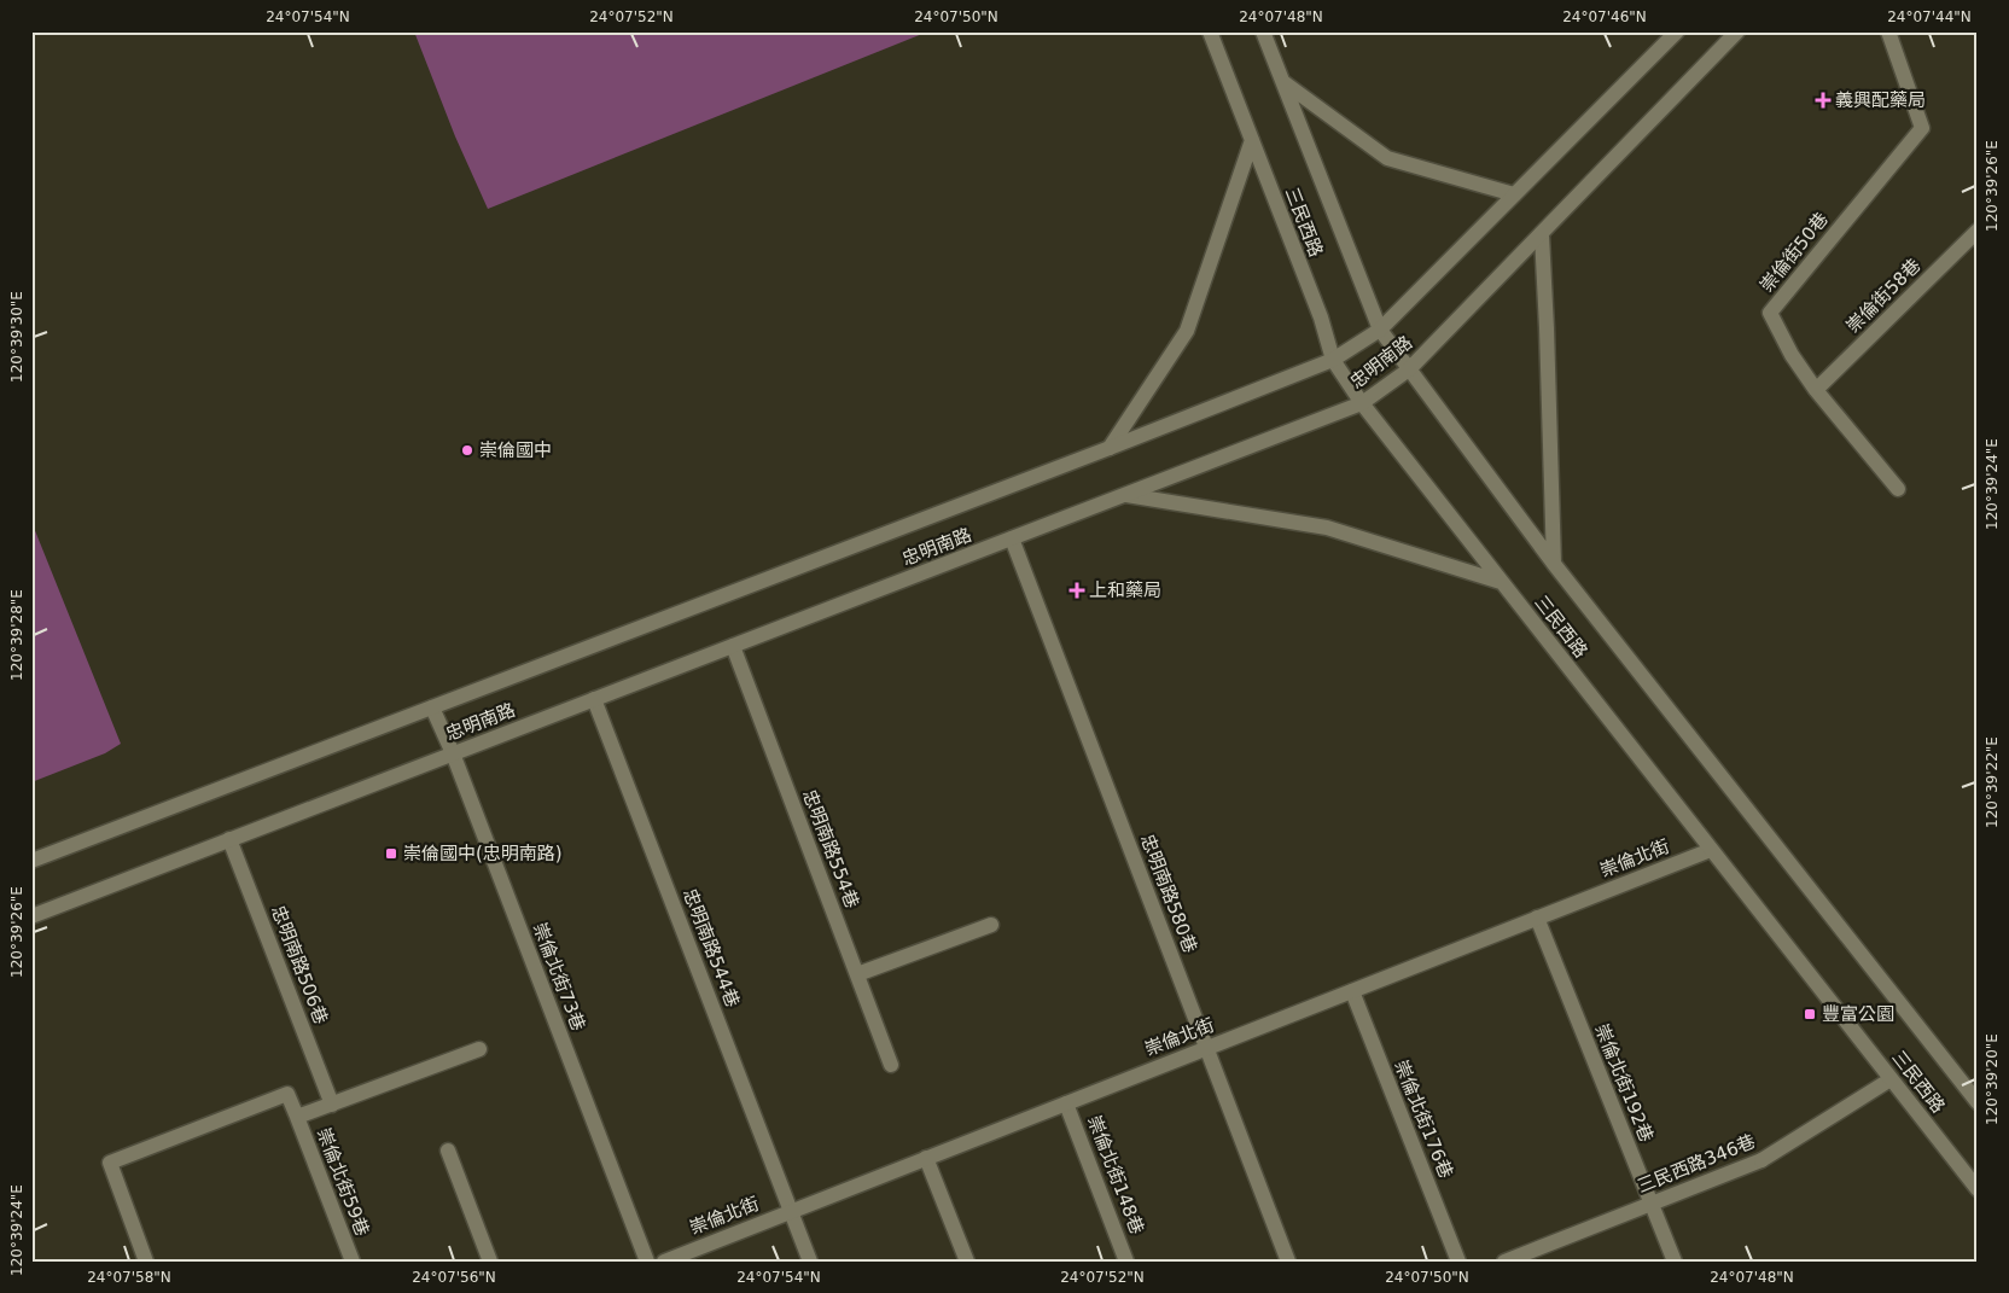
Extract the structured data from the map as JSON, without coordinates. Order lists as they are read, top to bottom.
{
  "streets": {
    "street": [
      "三民西路",
      "崇倫街50巷",
      "崇倫街58巷",
      "忠明南路",
      "忠明南路554巷",
      "崇倫北街",
      "忠明南路580巷",
      "忠明南路544巷",
      "忠明南路506巷",
      "崇倫北街73巷",
      "崇倫北街192巷",
      "崇倫北街176巷",
      "三民西路346巷",
      "崇倫北街148巷",
      "崇倫北街59巷"
    ]
  },
  "crossings": [
    ["三民西路", "忠明南路"],
    ["三民西路", "崇倫北街"],
    ["三民西路", "三民西路346巷"],
    ["崇倫街50巷", "崇倫街58巷"],
    ["忠明南路", "忠明南路554巷"],
    ["忠明南路", "忠明南路580巷"],
    ["忠明南路", "忠明南路544巷"],
    ["忠明南路", "忠明南路506巷"],
    ["忠明南路", "崇倫北街73巷"],
    ["崇倫北街", "忠明南路580巷"],
    ["崇倫北街", "忠明南路544巷"],
    ["崇倫北街", "崇倫北街192巷"],
    ["崇倫北街", "崇倫北街176巷"],
    ["崇倫北街", "崇倫北街148巷"],
    ["崇倫北街192巷", "三民西路346巷"]
  ],
  "places": {
    "health": ["義興配藥局", "上和藥局"],
    "other": ["崇倫國中"],
    "transit": ["崇倫國中(忠明南路)", "豐富公園"]
  },
  "coordinates": [
    "24°07'54\"N",
    "24°07'52\"N",
    "24°07'50\"N",
    "24°07'48\"N",
    "24°07'46\"N",
    "24°07'44\"N",
    "120°39'26\"E",
    "120°39'30\"E",
    "120°39'24\"E",
    "120°39'28\"E",
    "120°39'22\"E",
    "120°39'20\"E",
    "24°07'58\"N",
    "24°07'56\"N"
  ]
}
